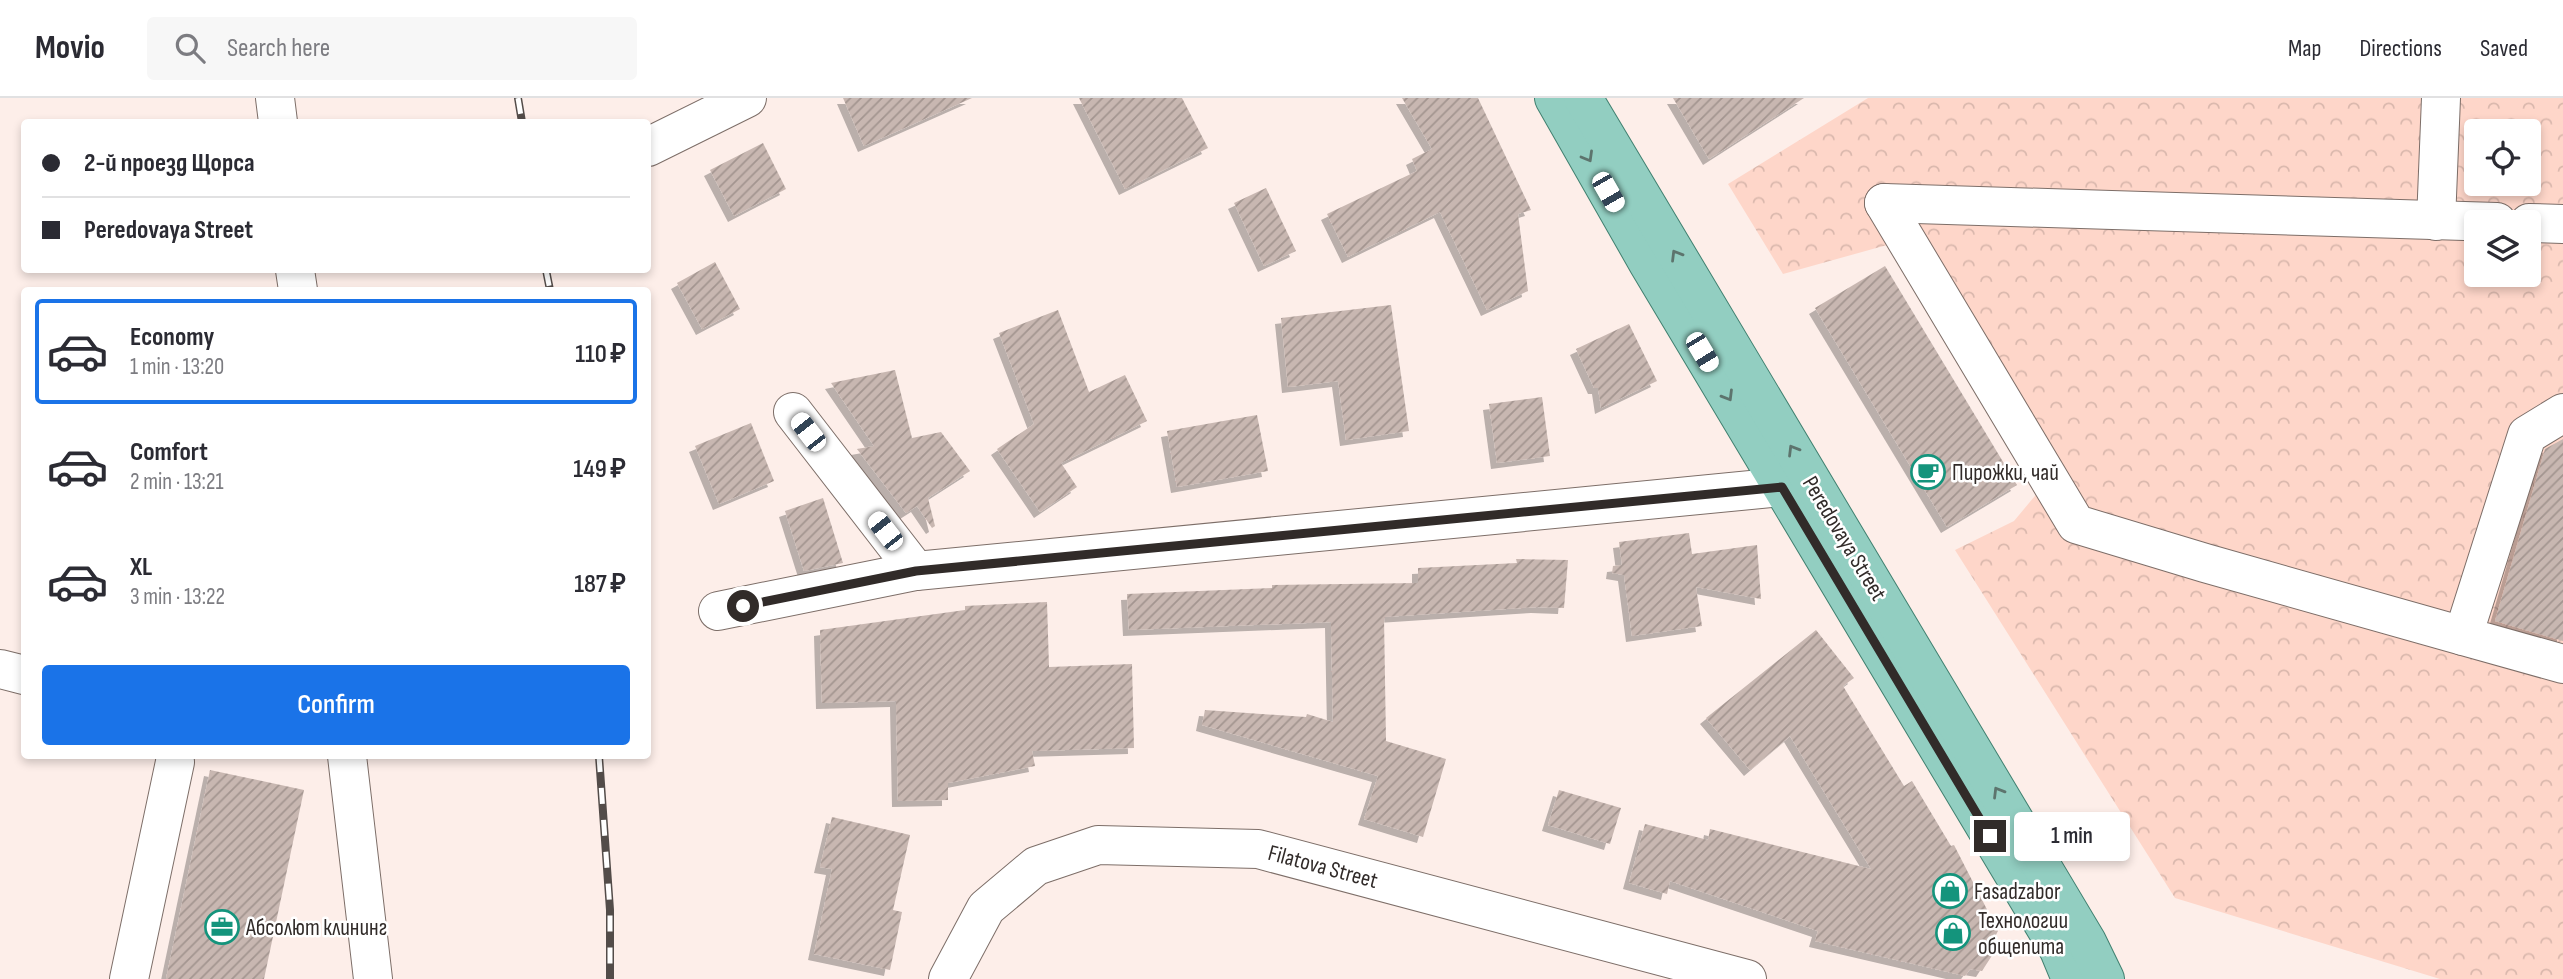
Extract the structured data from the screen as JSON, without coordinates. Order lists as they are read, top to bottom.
{
  "streets": {
    "main road": ["Peredovaya Street"],
    "street": ["Filatova Street"]
  },
  "places": {
    "cafe": ["Пирожки, чай"],
    "shop": ["Fasadzabor", "Технологии общепита"],
    "office": ["Абсолют клининг"]
  },
  "page": {
    "header": "Movio",
    "search": "Search here",
    "nav": ["Map", "Directions", "Saved"],
    "banner": ["2-й проезд Щорса", "Peredovaya Street"],
    "list": [
      {
        "name": "Economy",
        "note": "1 min · 13:20",
        "value": "110 ₽"
      },
      {
        "name": "Comfort",
        "note": "2 min · 13:21",
        "value": "149 ₽"
      },
      {
        "name": "XL",
        "note": "3 min · 13:22",
        "value": "187 ₽"
      }
    ],
    "buttons": "Confirm",
    "bubble": "1 min"
  }
}
